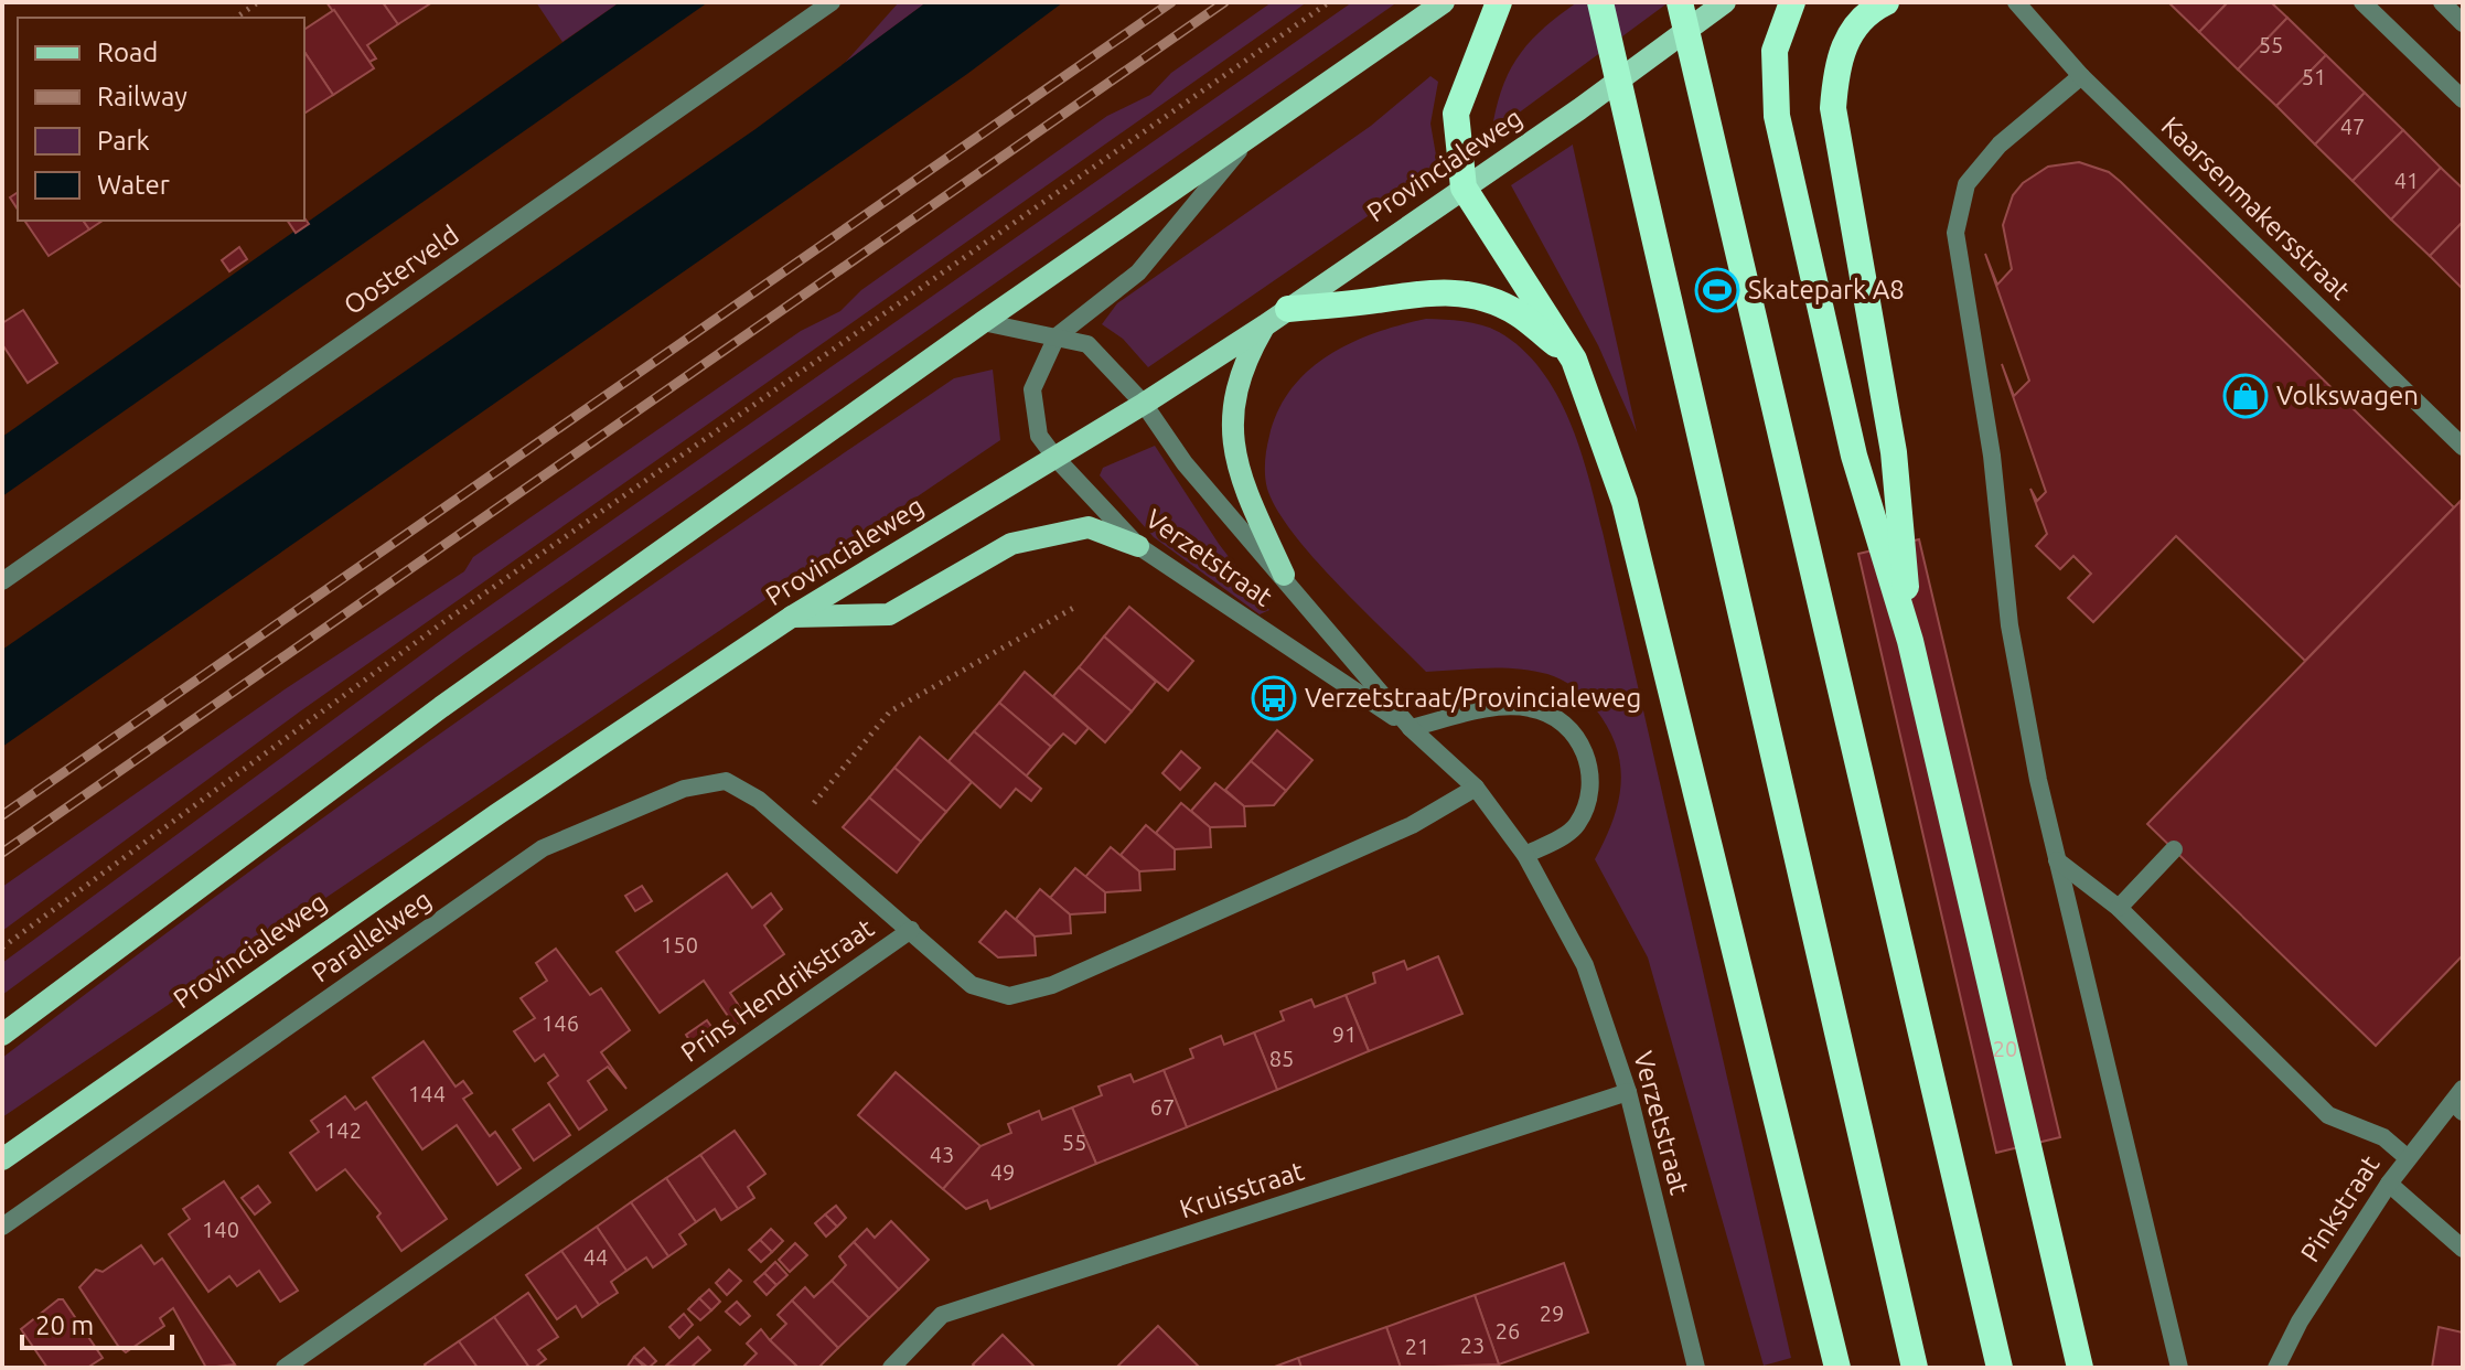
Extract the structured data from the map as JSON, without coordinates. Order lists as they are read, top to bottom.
{
  "streets": {
    "main road": ["Provincialeweg"],
    "street": [
      "Kaarsenmakersstraat",
      "Oosterveld",
      "Verzetstraat",
      "Parallelweg",
      "Prins Hendrikstraat",
      "Kruisstraat",
      "Pinkstraat"
    ]
  },
  "crossings": [
    ["Provincialeweg", "Verzetstraat"],
    ["Verzetstraat", "Prins Hendrikstraat"],
    ["Verzetstraat", "Kruisstraat"],
    ["Parallelweg", "Prins Hendrikstraat"]
  ],
  "places": {
    "sports": ["Skatepark A8"],
    "shop": ["Volkswagen"],
    "bus stop": ["Verzetstraat/Provincialeweg"]
  },
  "house_numbers": [
    "55",
    "51",
    "47",
    "41",
    "150",
    "146",
    "91",
    "20",
    "85",
    "144",
    "67",
    "142",
    "55",
    "43",
    "49",
    "140",
    "44",
    "29",
    "26",
    "23",
    "21"
  ],
  "legend": [
    "Road",
    "Railway",
    "Park",
    "Water"
  ],
  "scale_bar": "20 m"
}
